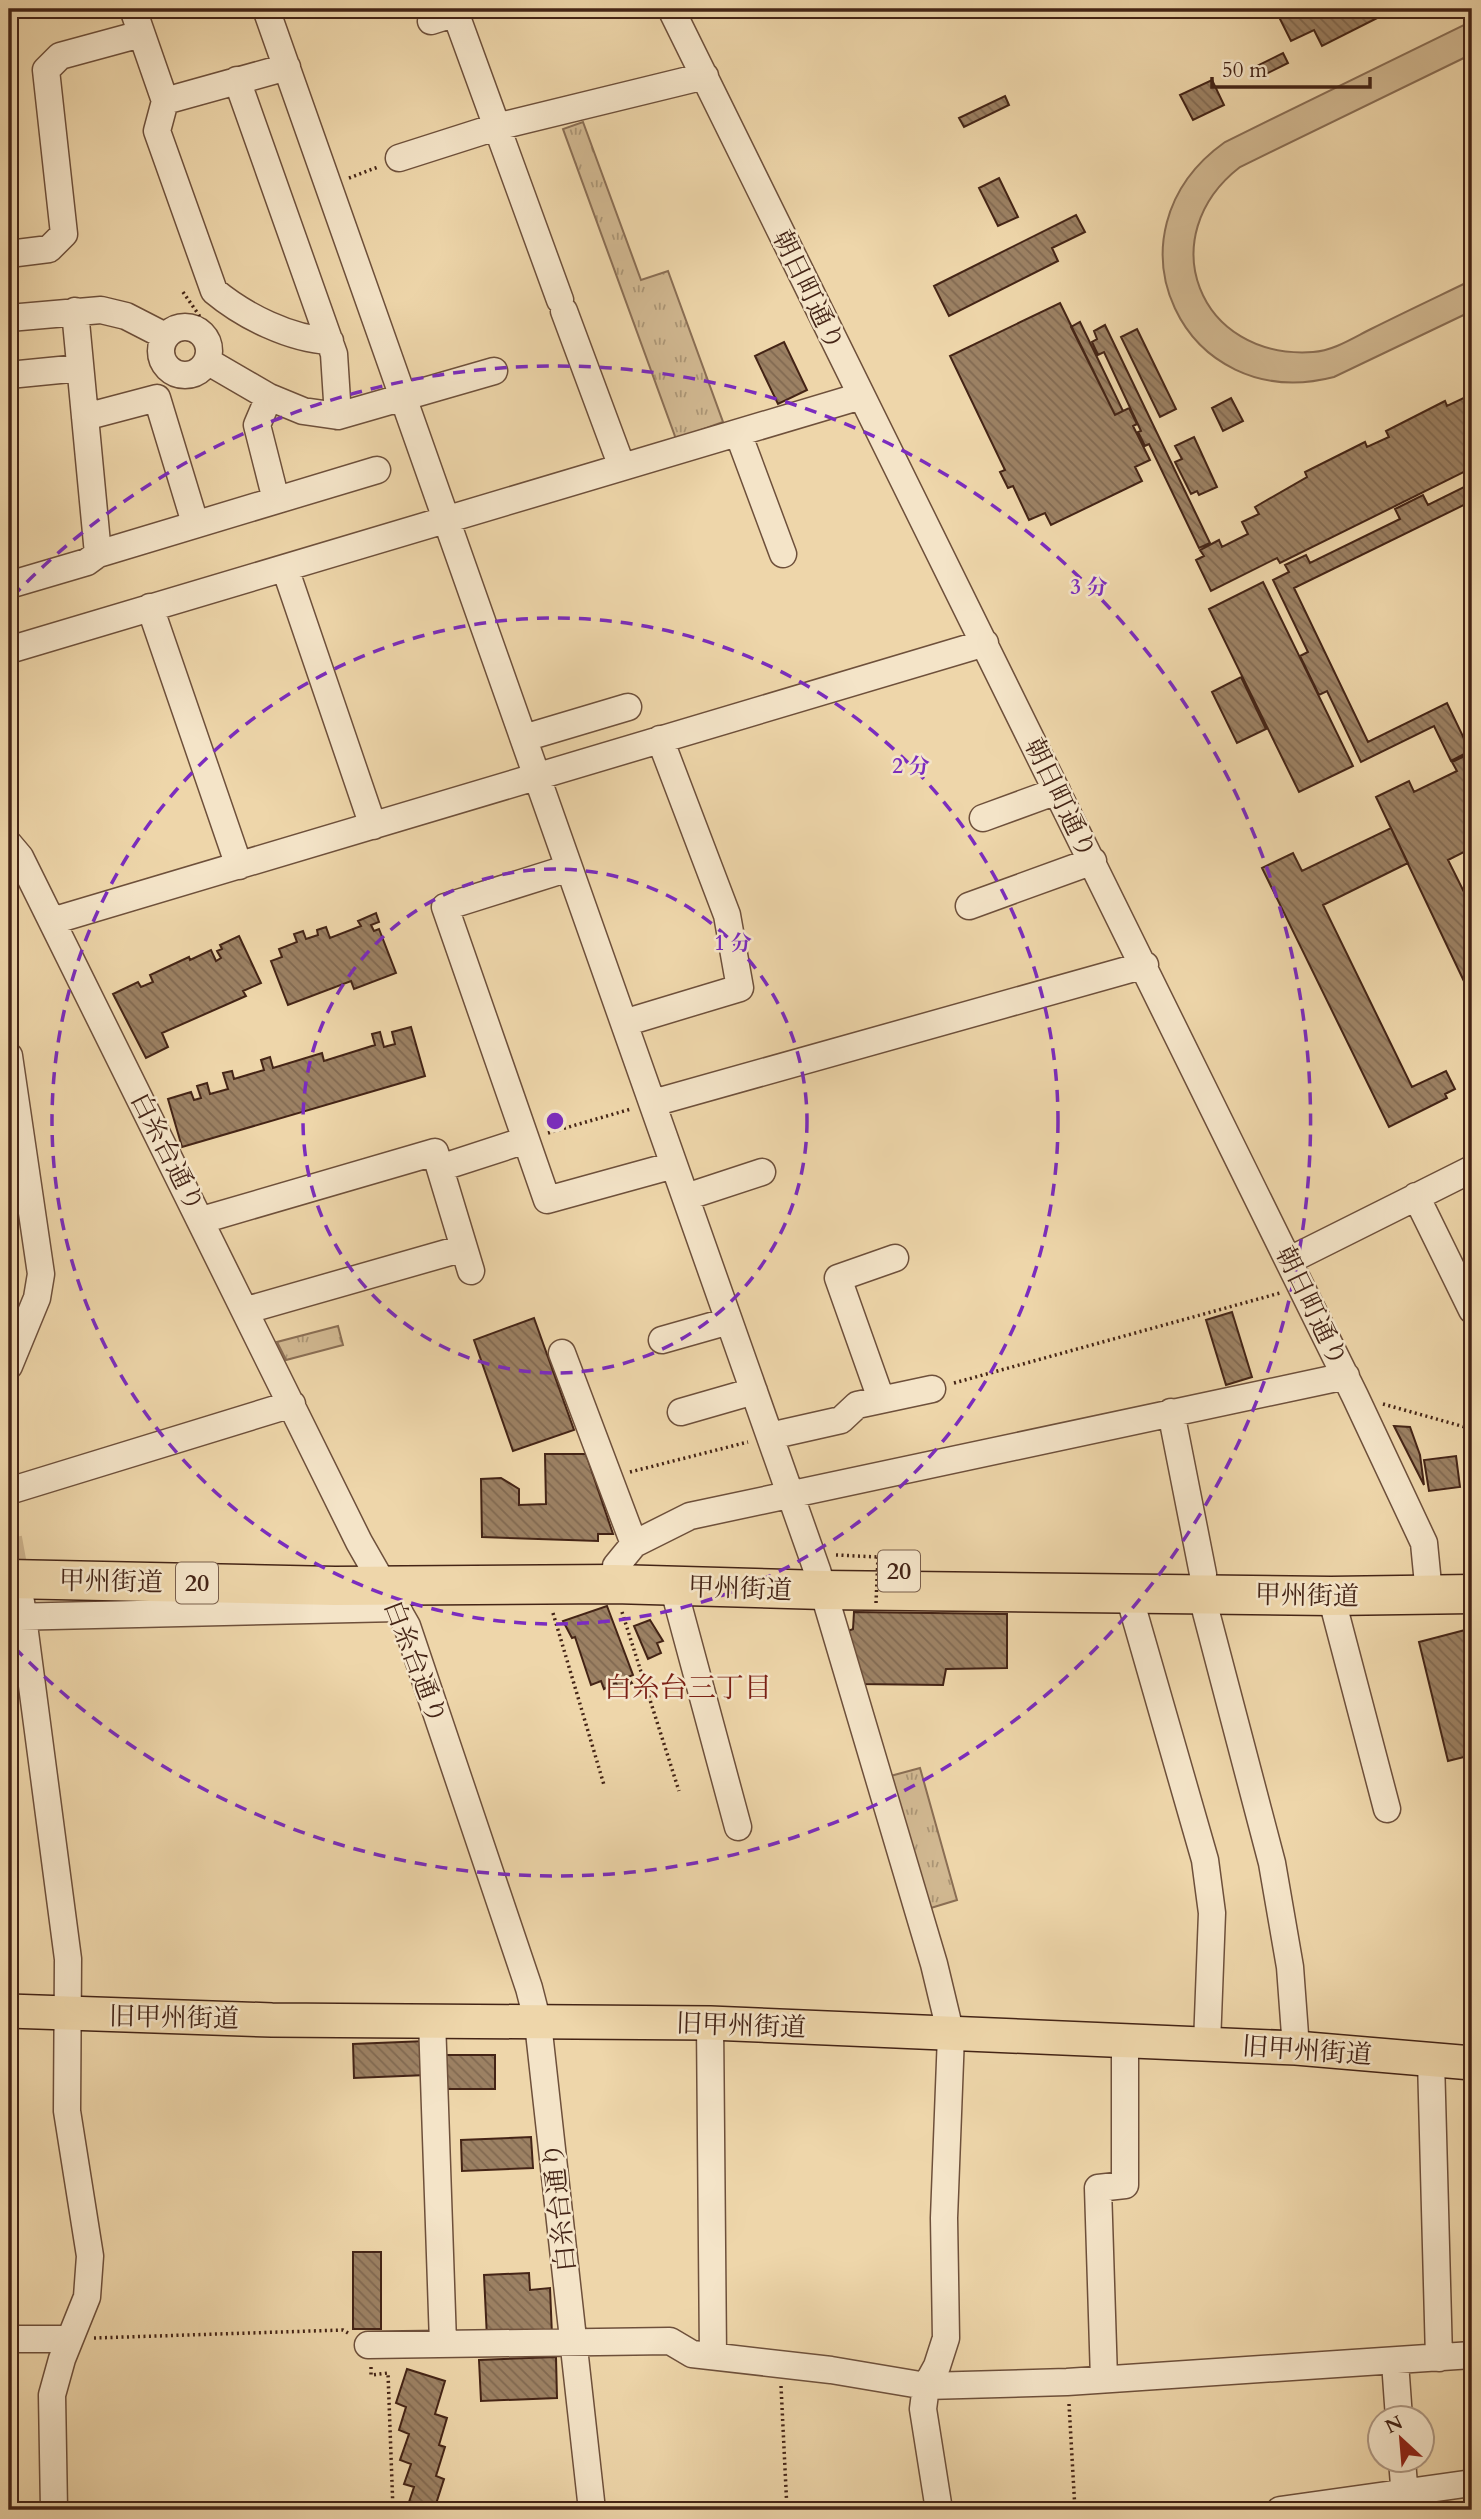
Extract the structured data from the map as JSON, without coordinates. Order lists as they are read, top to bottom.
{
  "streets": {
    "highway": ["20", "甲州街道"],
    "main road": ["旧甲州街道"],
    "street": ["朝日町通り", "白糸台通り"]
  },
  "crossings": [
    ["朝日町通り", "甲州街道"],
    ["白糸台通り", "甲州街道"],
    ["白糸台通り", "旧甲州街道"]
  ],
  "districts": ["白糸台三丁目"],
  "scale_bar": "50 m",
  "north": "top left",
  "rings": ["3 分", "2 分", "1 分"]
}
